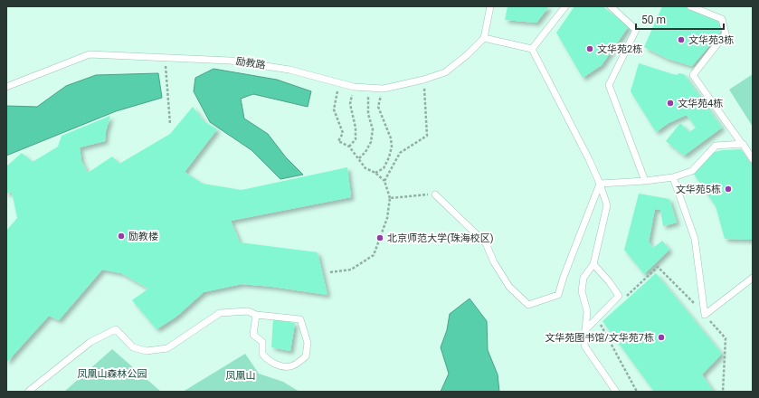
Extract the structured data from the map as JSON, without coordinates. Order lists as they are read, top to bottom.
{
  "streets": {
    "lane": ["励教路"]
  },
  "parks": ["凤凰山森林公园", "凤凰山"],
  "places": [
    "文华苑3栋",
    "文华苑2栋",
    "文华苑4栋",
    "文华苑5栋",
    "励教楼",
    "北京师范大学(珠海校区)",
    "文华苑图书馆/文华苑7栋"
  ],
  "scale_bar": "50 m"
}
